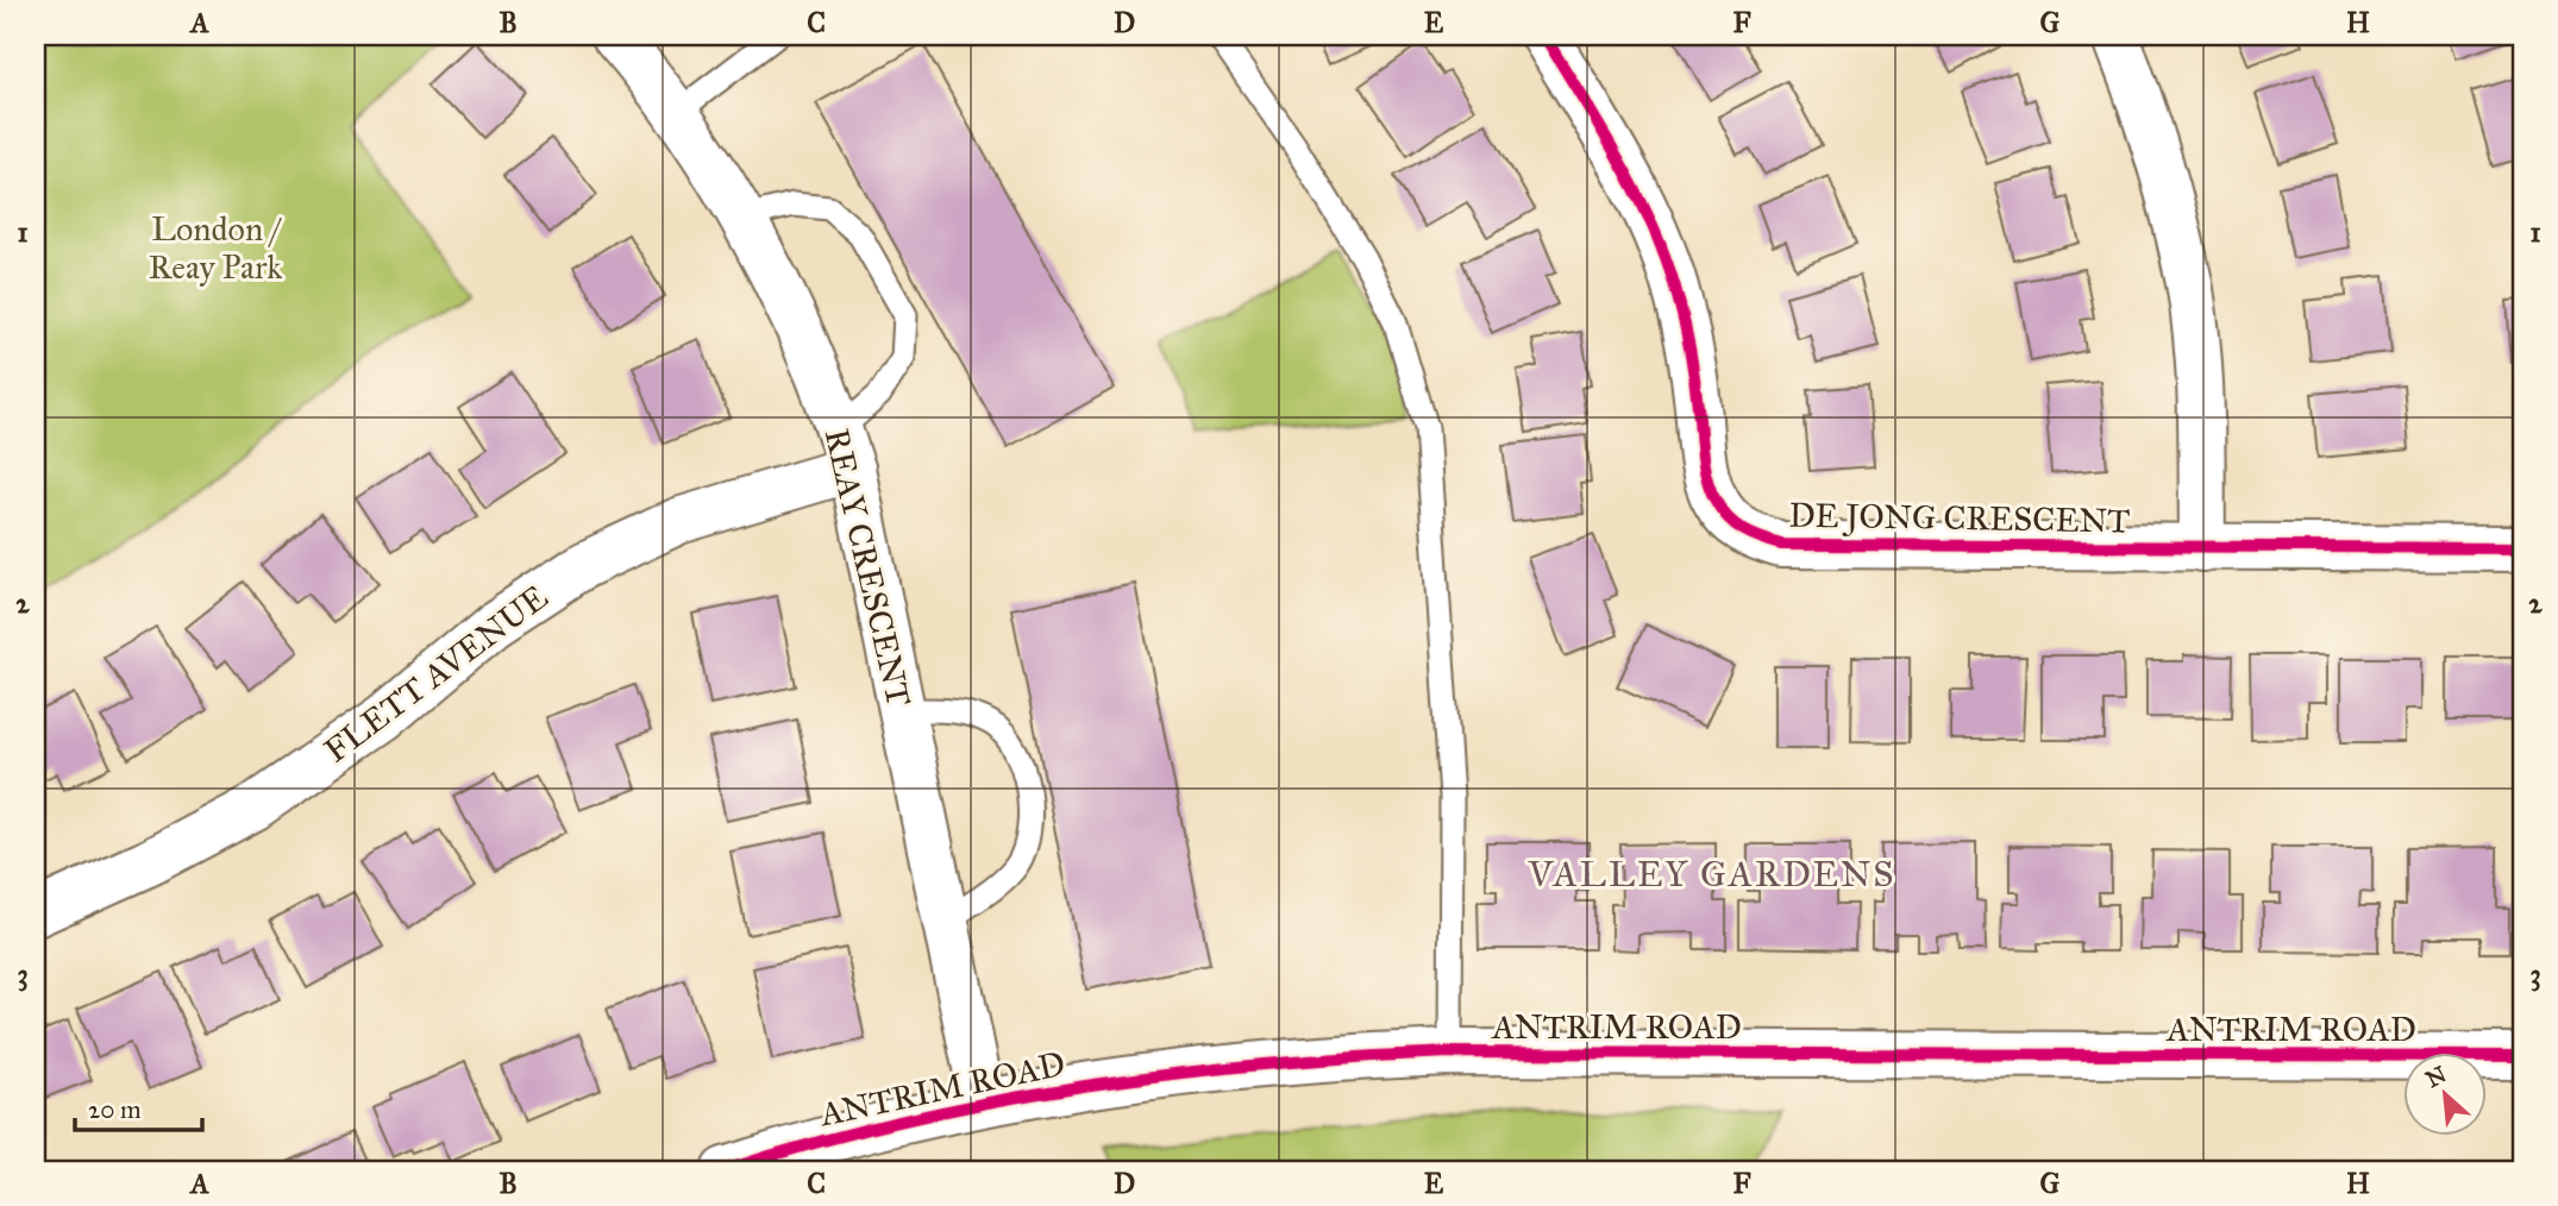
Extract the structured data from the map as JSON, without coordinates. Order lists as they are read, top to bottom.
{
  "streets": {
    "street": [
      "DE JONG CRESCENT",
      "REAY CRESCENT",
      "FLETT AVENUE",
      "ANTRIM ROAD"
    ]
  },
  "crossings": [
    ["REAY CRESCENT", "FLETT AVENUE"],
    ["REAY CRESCENT", "ANTRIM ROAD"]
  ],
  "districts": ["VALLEY GARDENS"],
  "parks": ["London / Reay Park"],
  "scale_bar": "20 m",
  "north": "top left",
  "grid": {
    "columns": [
      "A",
      "B",
      "C",
      "D",
      "E",
      "F",
      "G",
      "H"
    ],
    "rows": ["1", "2", "3"]
  }
}
